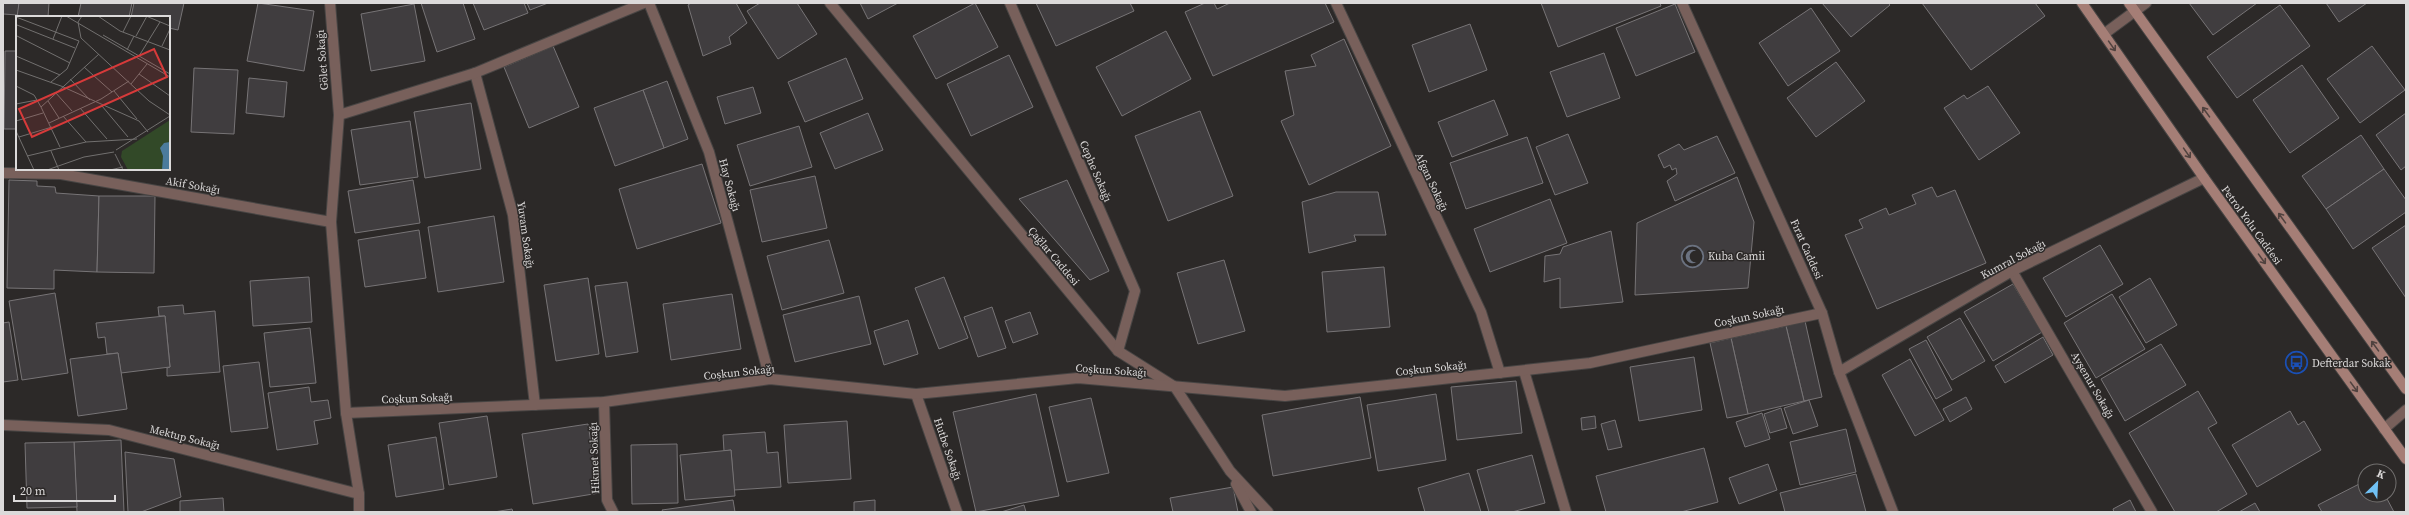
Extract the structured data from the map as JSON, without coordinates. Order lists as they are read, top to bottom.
{
  "streets": {
    "main road": ["Petrol Yolu Caddesi"],
    "street": [
      "Gölet Sokağı",
      "Cephe Sokağı",
      "Afgan Sokağı",
      "Akif Sokağı",
      "Hay Sokağı",
      "Yuvam Sokağı",
      "Fırat Caddesi",
      "Çağlar Caddesi",
      "Kumral Sokağı",
      "Coşkun Sokağı",
      "Ayşenur Sokağı",
      "Mektup Sokağı",
      "Hutbe Sokağı",
      "Hikmet Sokağı"
    ]
  },
  "crossings": [
    ["Gölet Sokağı", "Akif Sokağı"],
    ["Gölet Sokağı", "Coşkun Sokağı"],
    ["Gölet Sokağı", "Mektup Sokağı"],
    ["Cephe Sokağı", "Çağlar Caddesi"],
    ["Afgan Sokağı", "Coşkun Sokağı"],
    ["Hay Sokağı", "Coşkun Sokağı"],
    ["Petrol Yolu Caddesi", "Kumral Sokağı"],
    ["Yuvam Sokağı", "Coşkun Sokağı"],
    ["Fırat Caddesi", "Kumral Sokağı"],
    ["Fırat Caddesi", "Coşkun Sokağı"],
    ["Çağlar Caddesi", "Coşkun Sokağı"],
    ["Kumral Sokağı", "Ayşenur Sokağı"],
    ["Coşkun Sokağı", "Hutbe Sokağı"],
    ["Coşkun Sokağı", "Hikmet Sokağı"]
  ],
  "places": {
    "mosque": ["Kuba Camii"],
    "bus stop": ["Defterdar Sokak"]
  },
  "scale_bar": "20 m",
  "north": "top right"
}
